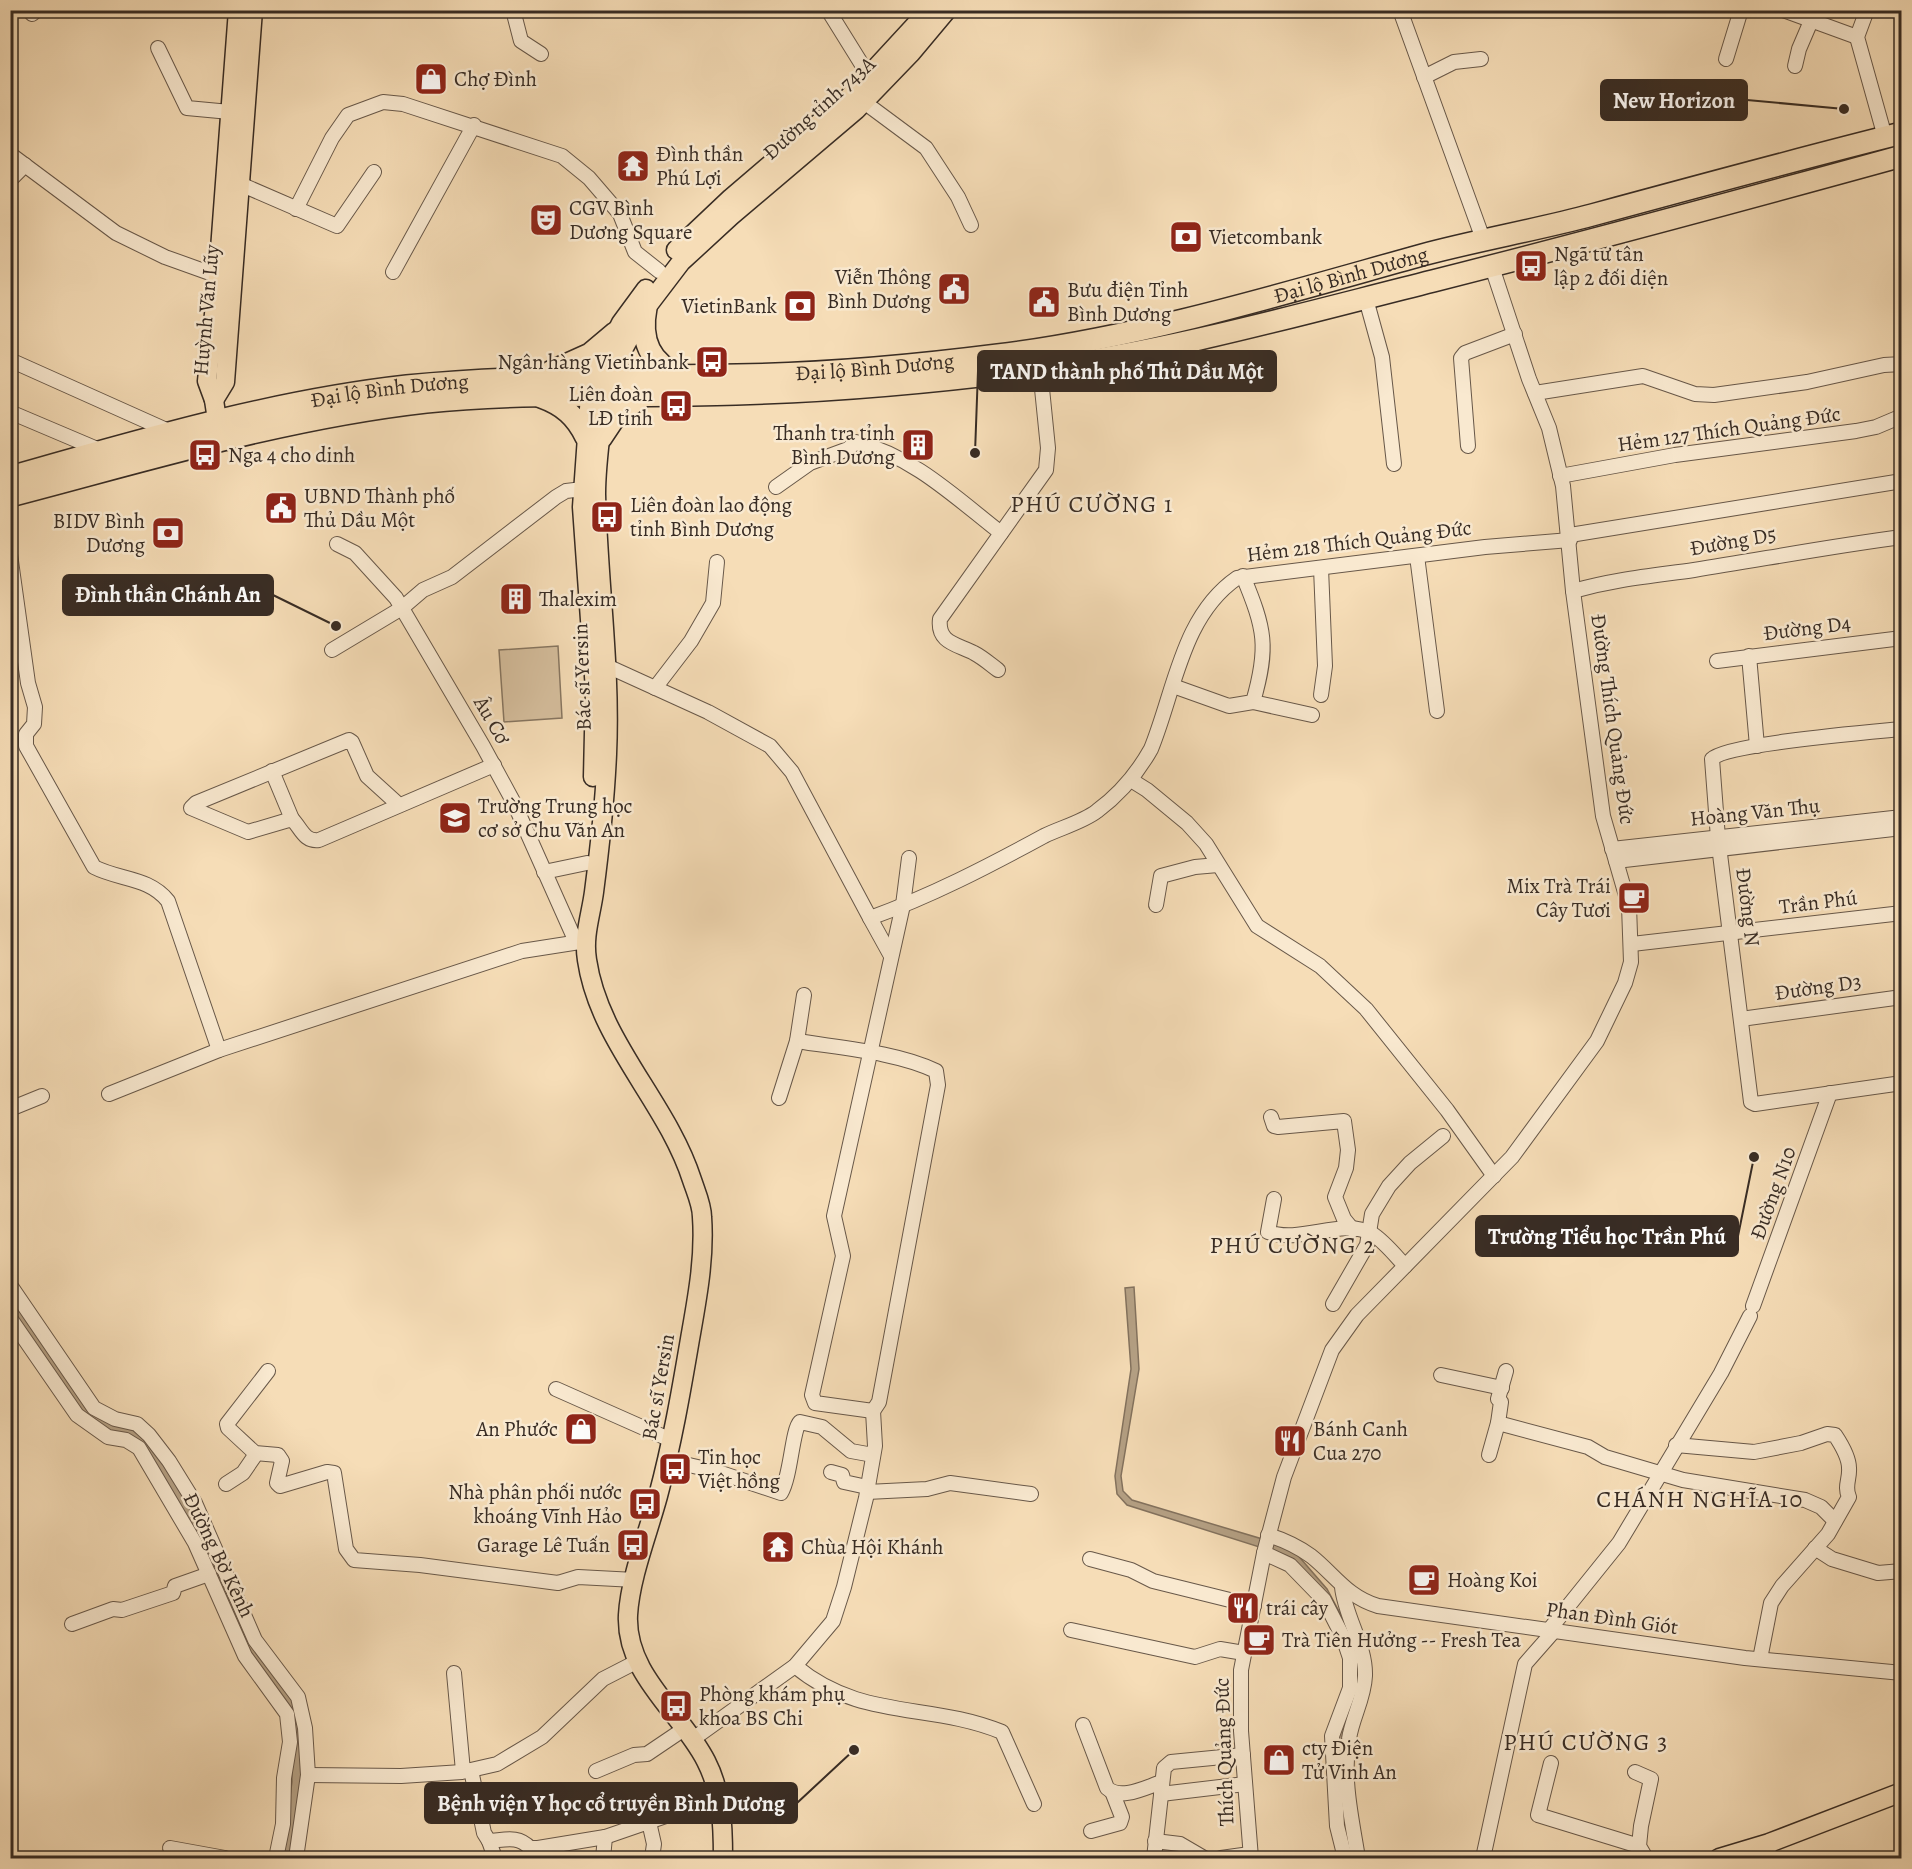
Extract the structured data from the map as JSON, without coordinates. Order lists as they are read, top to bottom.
{
  "streets": {
    "highway": ["Đại lộ Bình Dương"],
    "main road": ["Đường tỉnh 743A", "Huỳnh Văn Lũy", "Bác sĩ Yersin"],
    "street": [
      "Hẻm 127 Thích Quảng Đức",
      "Hẻm 218 Thích Quảng Đức",
      "Đường D5",
      "Đường D4",
      "Đường Thích Quảng Đức",
      "Âu Cơ",
      "Hoàng Văn Thụ",
      "Trần Phú",
      "Đường N",
      "Đường D3",
      "Đường N10",
      "Đường Bờ Kênh",
      "Phan Đình Giót",
      "Thích Quảng Đức"
    ]
  },
  "crossings": [
    ["Đường tỉnh 743A", "Đại lộ Bình Dương"],
    ["Đường tỉnh 743A", "Bác sĩ Yersin"],
    ["Đại lộ Bình Dương", "Huỳnh Văn Lũy"],
    ["Đại lộ Bình Dương", "Bác sĩ Yersin"],
    ["Đại lộ Bình Dương", "Đường Thích Quảng Đức"],
    ["Hẻm 127 Thích Quảng Đức", "Đường Thích Quảng Đức"],
    ["Hẻm 218 Thích Quảng Đức", "Đường Thích Quảng Đức"],
    ["Đường D5", "Đường Thích Quảng Đức"],
    ["Bác sĩ Yersin", "Âu Cơ"],
    ["Đường Thích Quảng Đức", "Hoàng Văn Thụ"],
    ["Đường Thích Quảng Đức", "Trần Phú"],
    ["Đường Thích Quảng Đức", "Phan Đình Giót"],
    ["Đường Thích Quảng Đức", "Thích Quảng Đức"],
    ["Hoàng Văn Thụ", "Đường N"],
    ["Trần Phú", "Đường N"],
    ["Đường N", "Đường D3"],
    ["Đường N", "Đường N10"],
    ["Đường N10", "Phan Đình Giót"],
    ["Phan Đình Giót", "Thích Quảng Đức"]
  ],
  "districts": [
    "PHÚ CƯỜNG 1",
    "PHÚ CƯỜNG 2",
    "CHÁNH NGHĨA 10",
    "PHÚ CƯỜNG 3"
  ],
  "places": {
    "shop": ["Chợ Đình", "An Phước", "cty Điện Tử Vinh An"],
    "other": [
      "New Horizon",
      "TAND thành phố Thủ Dầu Một",
      "Đình thần Chánh An",
      "Trường Tiểu học Trần Phú",
      "Bệnh viện Y học cổ truyền Bình Dương"
    ],
    "temple": ["Đình thần Phú Lợi", "Chùa Hội Khánh"],
    "theatre": ["CGV Bình Dương Square"],
    "bank": ["Vietcombank", "VietinBank", "BIDV Bình Dương"],
    "bus stop": [
      "Ngã tư tân lập 2 đối diện",
      "Ngân hàng Vietinbank",
      "Liên đoàn LĐ tỉnh",
      "Nga 4 cho dinh",
      "Liên đoàn lao động tỉnh Bình Dương",
      "Tin học Việt hồng",
      "Nhà phân phối nước khoáng Vĩnh Hảo",
      "Garage Lê Tuấn",
      "Phòng khám phụ khoa BS Chi"
    ],
    "public building": ["Viễn Thông Bình Dương", "Bưu điện Tỉnh Bình Dương", "UBND Thành phố Thủ Dầu Một"],
    "building": ["Thanh tra tỉnh Bình Dương", "Thalexim"],
    "school or university": ["Trường Trung học cơ sở Chu Văn An"],
    "cafe": ["Mix Trà Trái Cây Tươi", "Hoàng Koi", "Trà Tiên Hưởng -- Fresh Tea"],
    "restaurant": ["Bánh Canh Cua 270", "trái cây"]
  }
}
